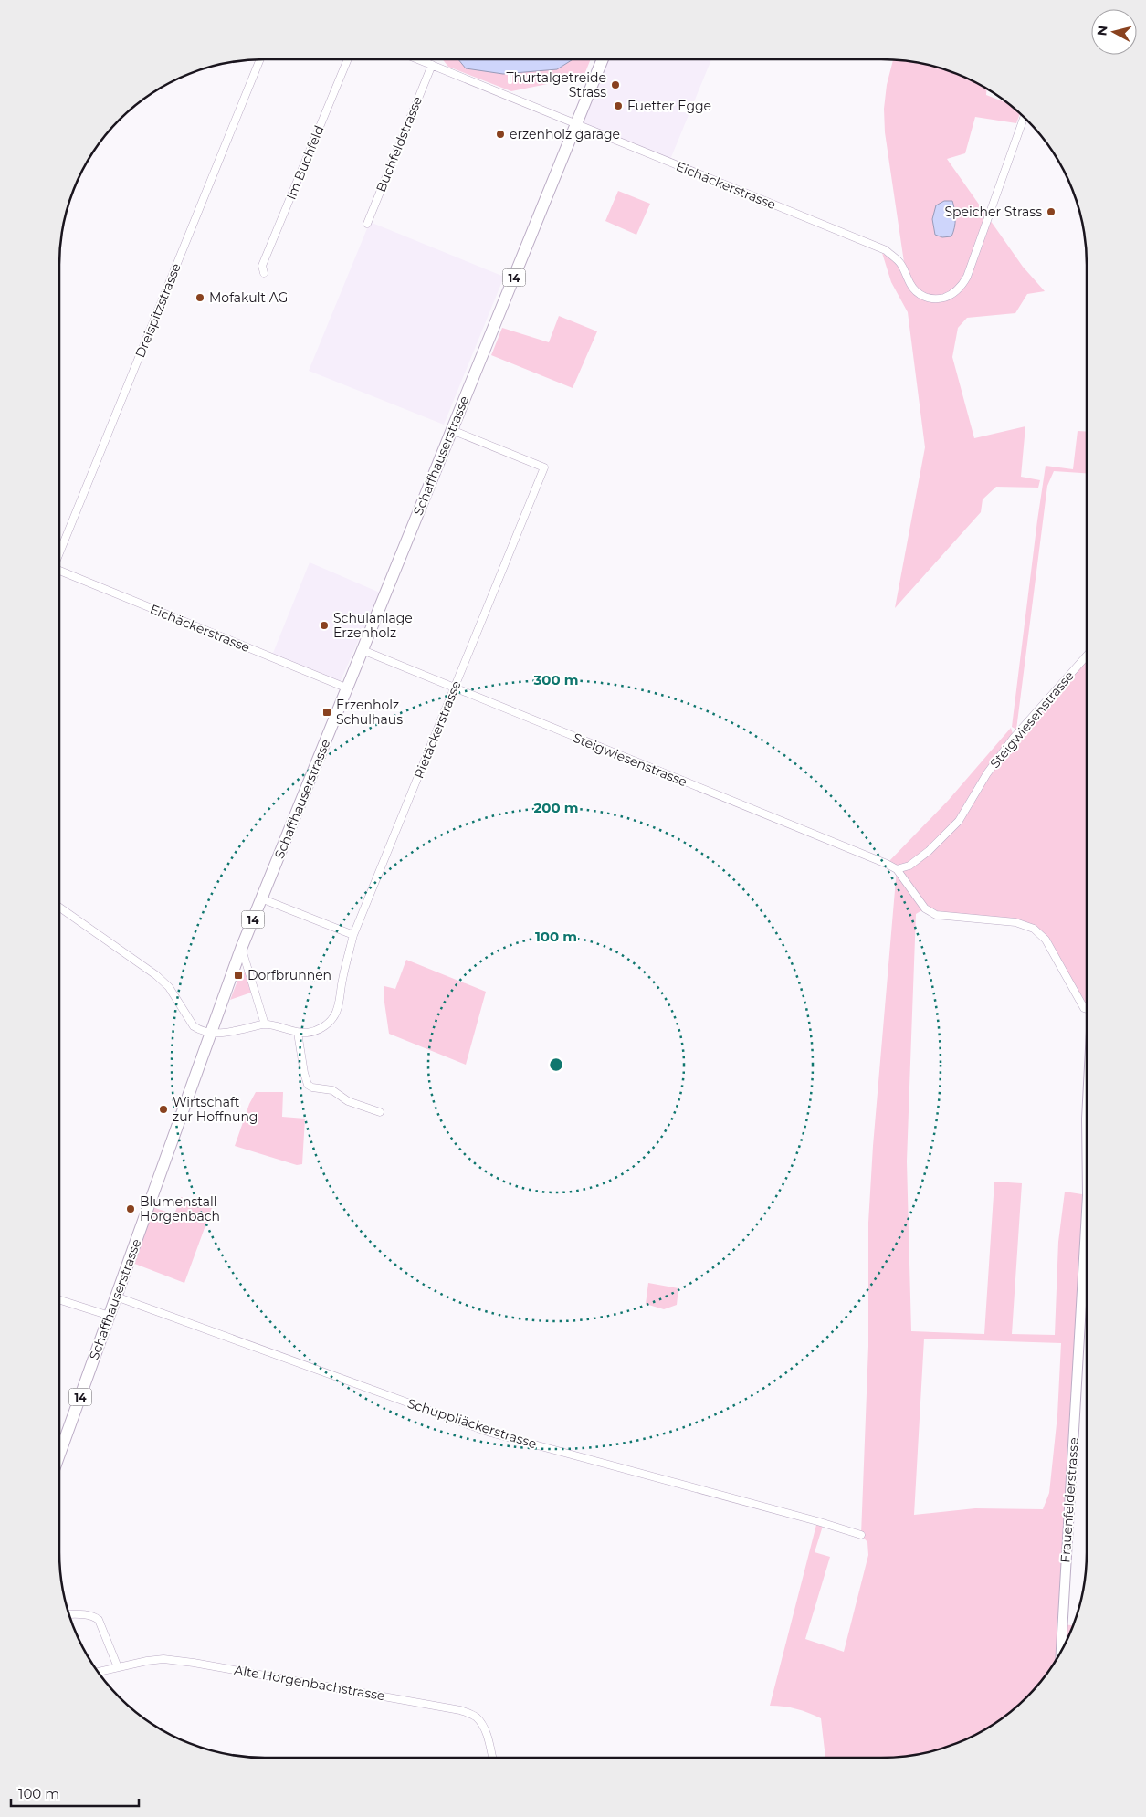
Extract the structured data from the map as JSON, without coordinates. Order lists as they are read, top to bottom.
{
  "streets": {
    "main road": ["14", "Schaffhauserstrasse"],
    "street": [
      "Buchfeldstrasse",
      "Im Buchfeld",
      "Eichäckerstrasse",
      "Dreispitzstrasse",
      "Steigwiesenstrasse",
      "Rietäckerstrasse",
      "Schuppliäckerstrasse",
      "Frauenfelderstrasse",
      "Alte Horgenbachstrasse"
    ]
  },
  "crossings": [
    ["Buchfeldstrasse", "Eichäckerstrasse"],
    ["Eichäckerstrasse", "Schaffhauserstrasse"],
    ["Schaffhauserstrasse", "Steigwiesenstrasse"],
    ["Schaffhauserstrasse", "Rietäckerstrasse"],
    ["Schaffhauserstrasse", "Schuppliäckerstrasse"],
    ["Steigwiesenstrasse", "Rietäckerstrasse"]
  ],
  "places": {
    "other": [
      "Thurtalgetreide Strass",
      "Fuetter Egge",
      "erzenholz garage",
      "Speicher Strass",
      "Mofakult AG",
      "Schulanlage Erzenholz",
      "Wirtschaft zur Hoffnung",
      "Blumenstall Horgenbach"
    ],
    "transit": ["Erzenholz Schulhaus", "Dorfbrunnen"]
  },
  "scale_bar": "100 m",
  "north": "left",
  "rings": ["300 m", "200 m", "100 m"]
}
